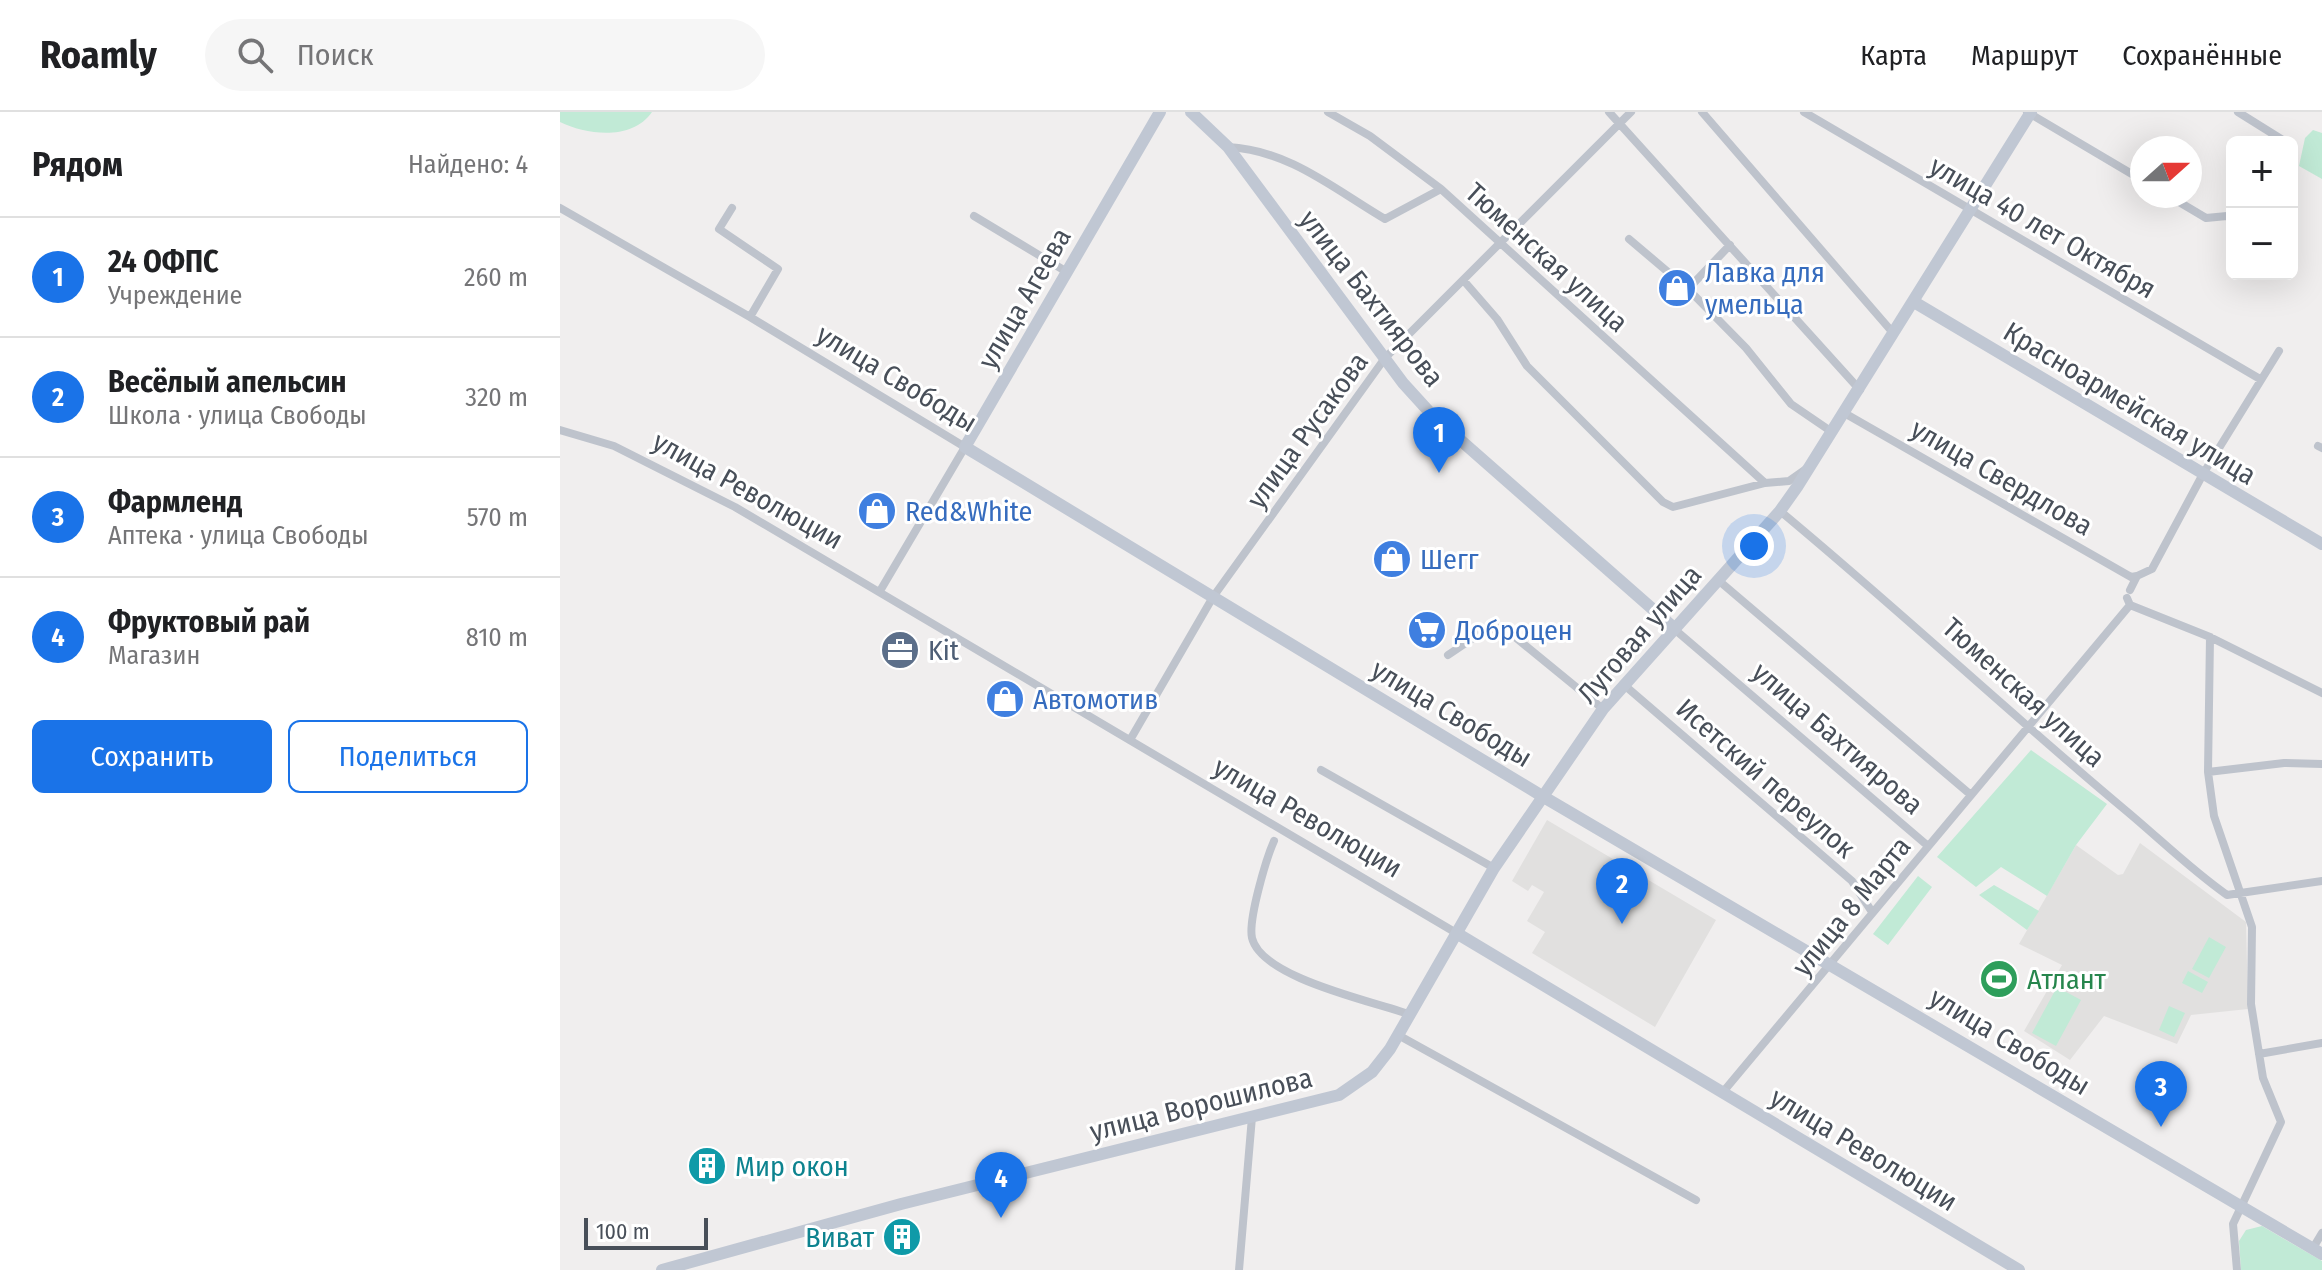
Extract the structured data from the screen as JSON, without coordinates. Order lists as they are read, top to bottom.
{
  "streets": {
    "main road": [
      "улица Агеева",
      "улица Бахтиярова",
      "улица Свободы",
      "Красноармейская улица",
      "улица Революции",
      "Луговая улица",
      "улица Ворошилова"
    ],
    "street": [
      "улица 40 лет Октября",
      "Тюменская улица",
      "улица Русакова",
      "улица Свердлова",
      "Исетский переулок",
      "улица 8 Марта"
    ]
  },
  "crossings": [
    ["улица 40 лет Октября", "Луговая улица"],
    ["улица 40 лет Октября", "улица 8 Марта"],
    ["Тюменская улица", "улица Бахтиярова"],
    ["Тюменская улица", "улица Русакова"],
    ["Тюменская улица", "Луговая улица"],
    ["Тюменская улица", "улица 8 Марта"],
    ["улица Агеева", "улица Свободы"],
    ["улица Агеева", "улица Революции"],
    ["улица Бахтиярова", "улица Русакова"],
    ["улица Бахтиярова", "Луговая улица"],
    ["улица Бахтиярова", "улица 8 Марта"],
    ["улица Свободы", "улица Русакова"],
    ["улица Свободы", "Луговая улица"],
    ["улица Свободы", "улица 8 Марта"],
    ["Красноармейская улица", "Луговая улица"],
    ["Красноармейская улица", "улица 8 Марта"],
    ["улица Русакова", "улица Революции"],
    ["улица Свердлова", "Луговая улица"],
    ["улица Свердлова", "улица 8 Марта"],
    ["улица Революции", "Луговая улица"],
    ["улица Революции", "улица 8 Марта"],
    ["Луговая улица", "Исетский переулок"],
    ["Луговая улица", "улица Ворошилова"],
    ["Исетский переулок", "улица 8 Марта"]
  ],
  "places": {
    "shop": [
      "Лавка для умельца",
      "Red&White",
      "Шегг",
      "Автомотив"
    ],
    "supermarket": ["Доброцен"],
    "office": ["Kit"],
    "sports": ["Атлант"],
    "building": ["Мир окон", "Виват"]
  },
  "scale_bar": "100 m",
  "north": "right",
  "page": {
    "header": "Roamly",
    "search": "Поиск",
    "nav": ["Карта", "Маршрут", "Сохранённые"],
    "heading": ["Рядом", "Найдено: 4"],
    "map_buttons": ["+", "−"],
    "list": [
      {
        "mark": "1",
        "name": "24 ОФПС",
        "note": "Учреждение",
        "value": "260 m"
      },
      {
        "mark": "2",
        "name": "Весёлый апельсин",
        "note": "Школа · улица Свободы",
        "value": "320 m"
      },
      {
        "mark": "3",
        "name": "Фармленд",
        "note": "Аптека · улица Свободы",
        "value": "570 m"
      },
      {
        "mark": "4",
        "name": "Фруктовый рай",
        "note": "Магазин",
        "value": "810 m"
      }
    ],
    "pins": [
      "1",
      "2",
      "3",
      "4"
    ],
    "buttons": ["Сохранить", "Поделиться"],
    "scale": "100 m"
  }
}
